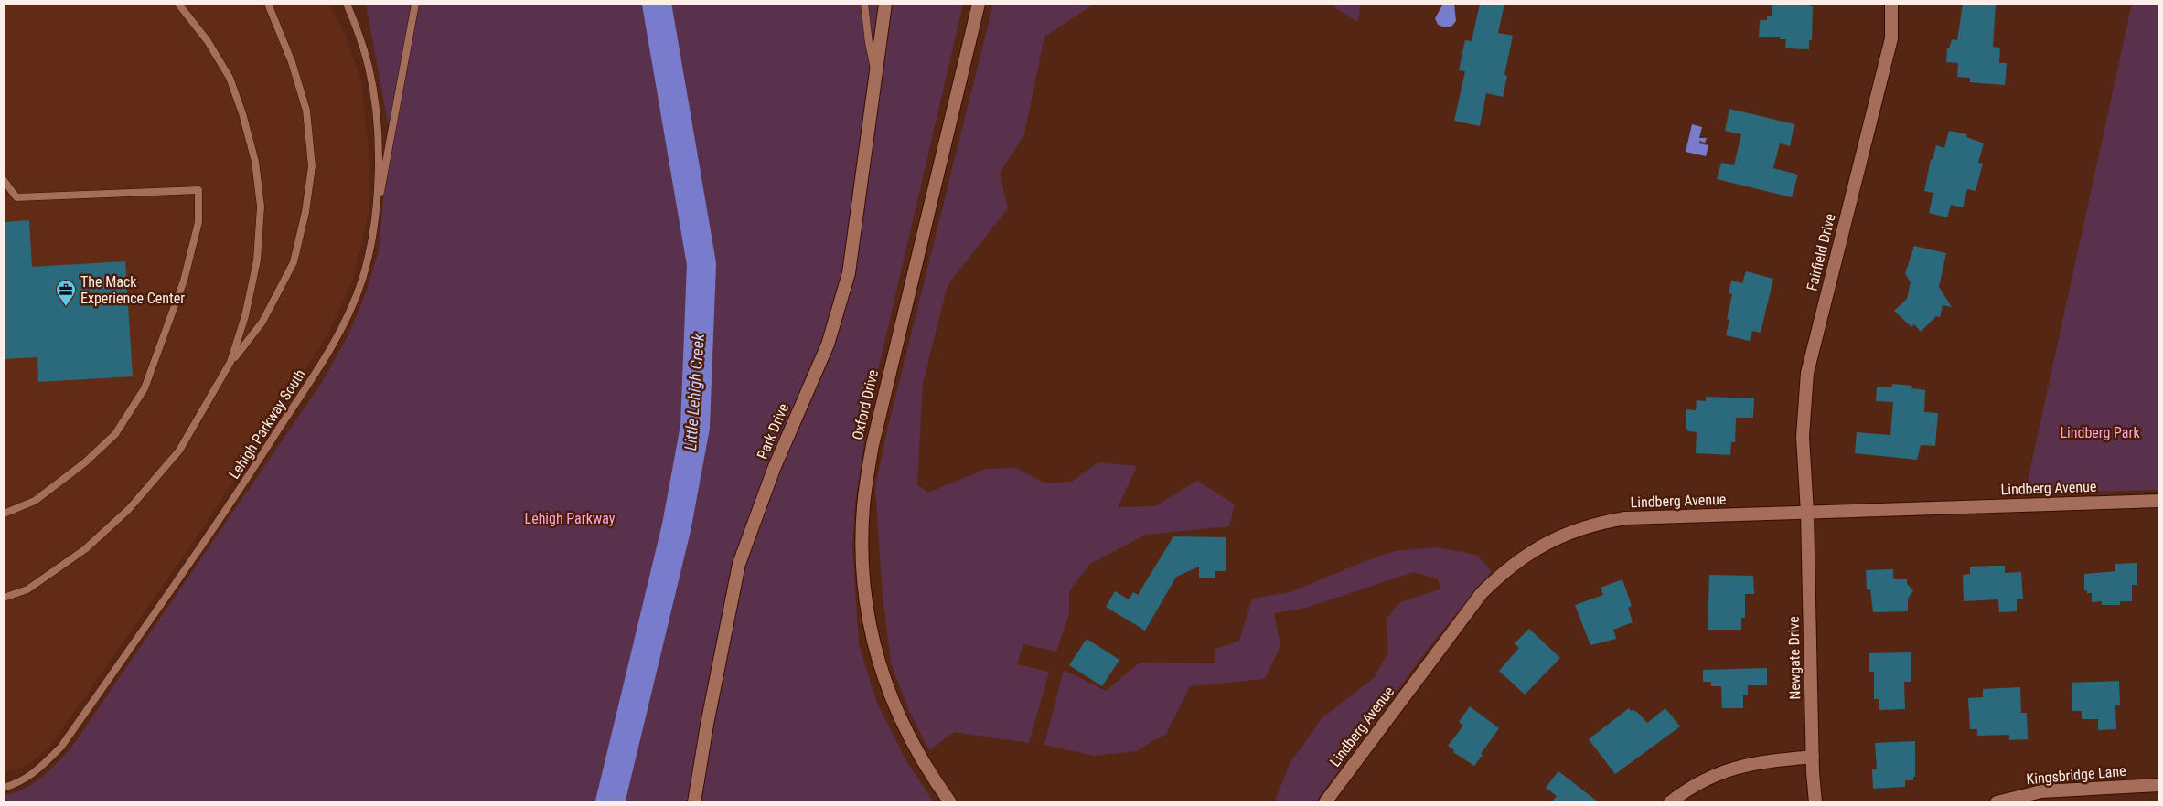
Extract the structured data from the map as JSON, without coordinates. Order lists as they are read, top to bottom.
{
  "streets": {
    "street": [
      "Fairfield Drive",
      "Oxford Drive",
      "Park Drive",
      "Lindberg Avenue",
      "Newgate Drive",
      "Kingsbridge Lane"
    ],
    "lane": ["Lehigh Parkway South"]
  },
  "crossings": [
    ["Fairfield Drive", "Lindberg Avenue"],
    ["Fairfield Drive", "Newgate Drive"],
    ["Lindberg Avenue", "Newgate Drive"]
  ],
  "water": ["Little Lehigh Creek"],
  "parks": ["Lindberg Park", "Lehigh Parkway"],
  "places": {
    "office": ["The Mack Experience Center"]
  }
}
